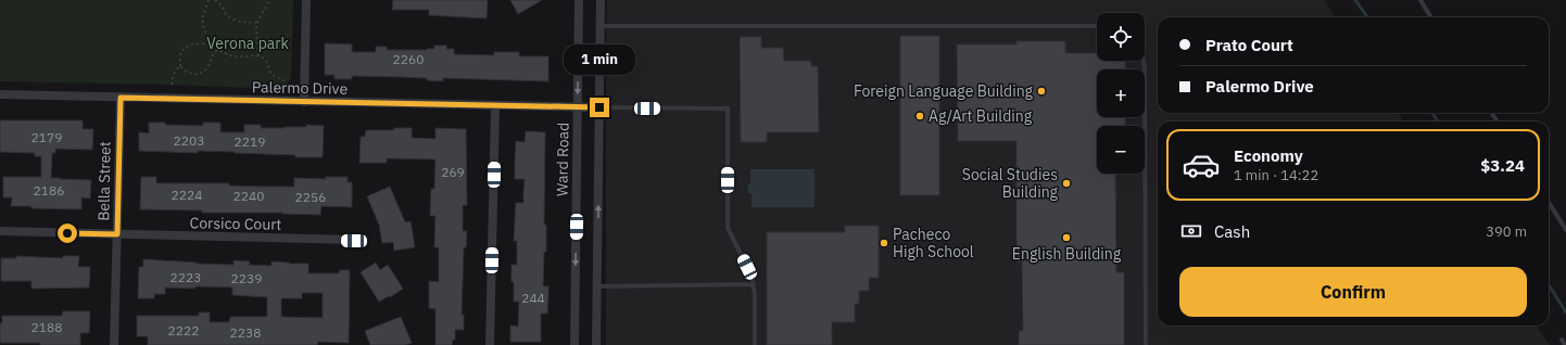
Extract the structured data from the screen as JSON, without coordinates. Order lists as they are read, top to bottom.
{
  "streets": {
    "street": [
      "Palermo Drive",
      "Ward Road",
      "Bella Street",
      "Corsico Court"
    ]
  },
  "crossings": [
    ["Palermo Drive", "Ward Road"],
    ["Palermo Drive", "Bella Street"],
    ["Bella Street", "Corsico Court"]
  ],
  "parks": ["Verona park"],
  "places": [
    "Foreign Language Building",
    "Ag/Art Building",
    "Social Studies Building",
    "English Building",
    "Pacheco High School"
  ],
  "house_numbers": [
    "2260",
    "2179",
    "2203",
    "2219",
    "269",
    "2186",
    "2224",
    "2240",
    "2256",
    "2223",
    "2239",
    "244",
    "2188",
    "2222",
    "2238"
  ],
  "page": {
    "map_buttons": ["+", "−"],
    "banner": ["Prato Court", "Palermo Drive"],
    "bubble": "1 min",
    "list": [
      {
        "name": "Economy",
        "note": "1 min · 14:22",
        "value": "$3.24"
      }
    ],
    "pay": ["Cash", "390 m"],
    "buttons": "Confirm"
  }
}
